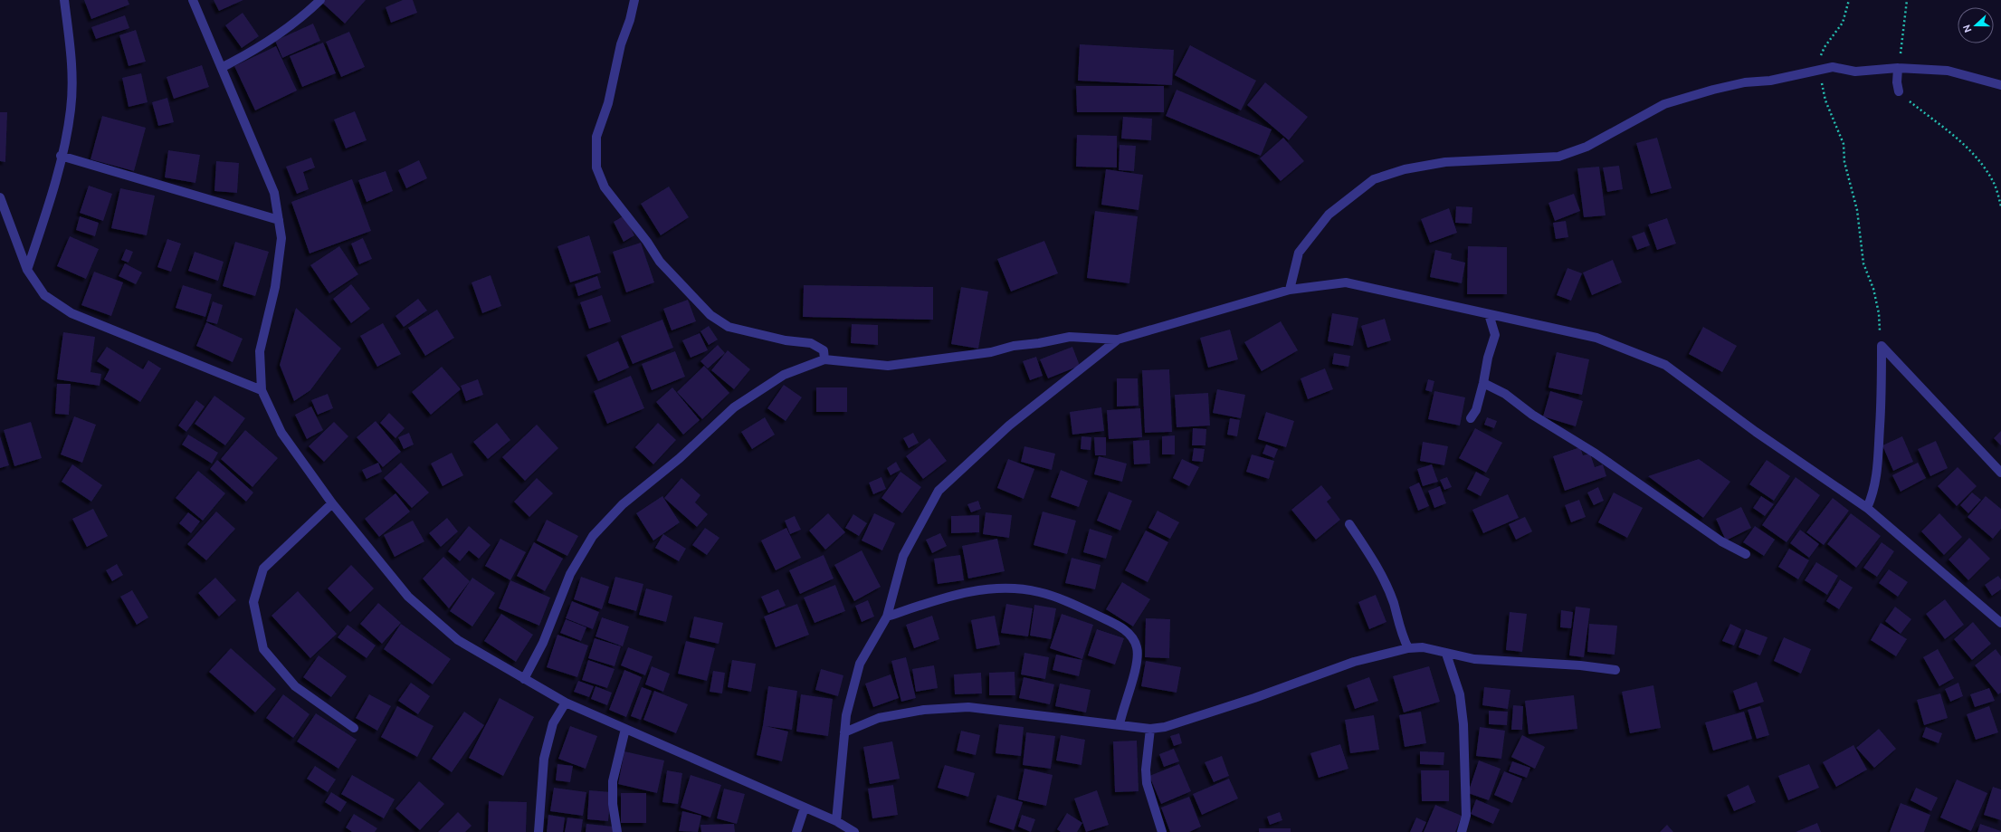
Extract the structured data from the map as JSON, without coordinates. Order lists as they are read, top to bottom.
{
  "north": "left"
}
